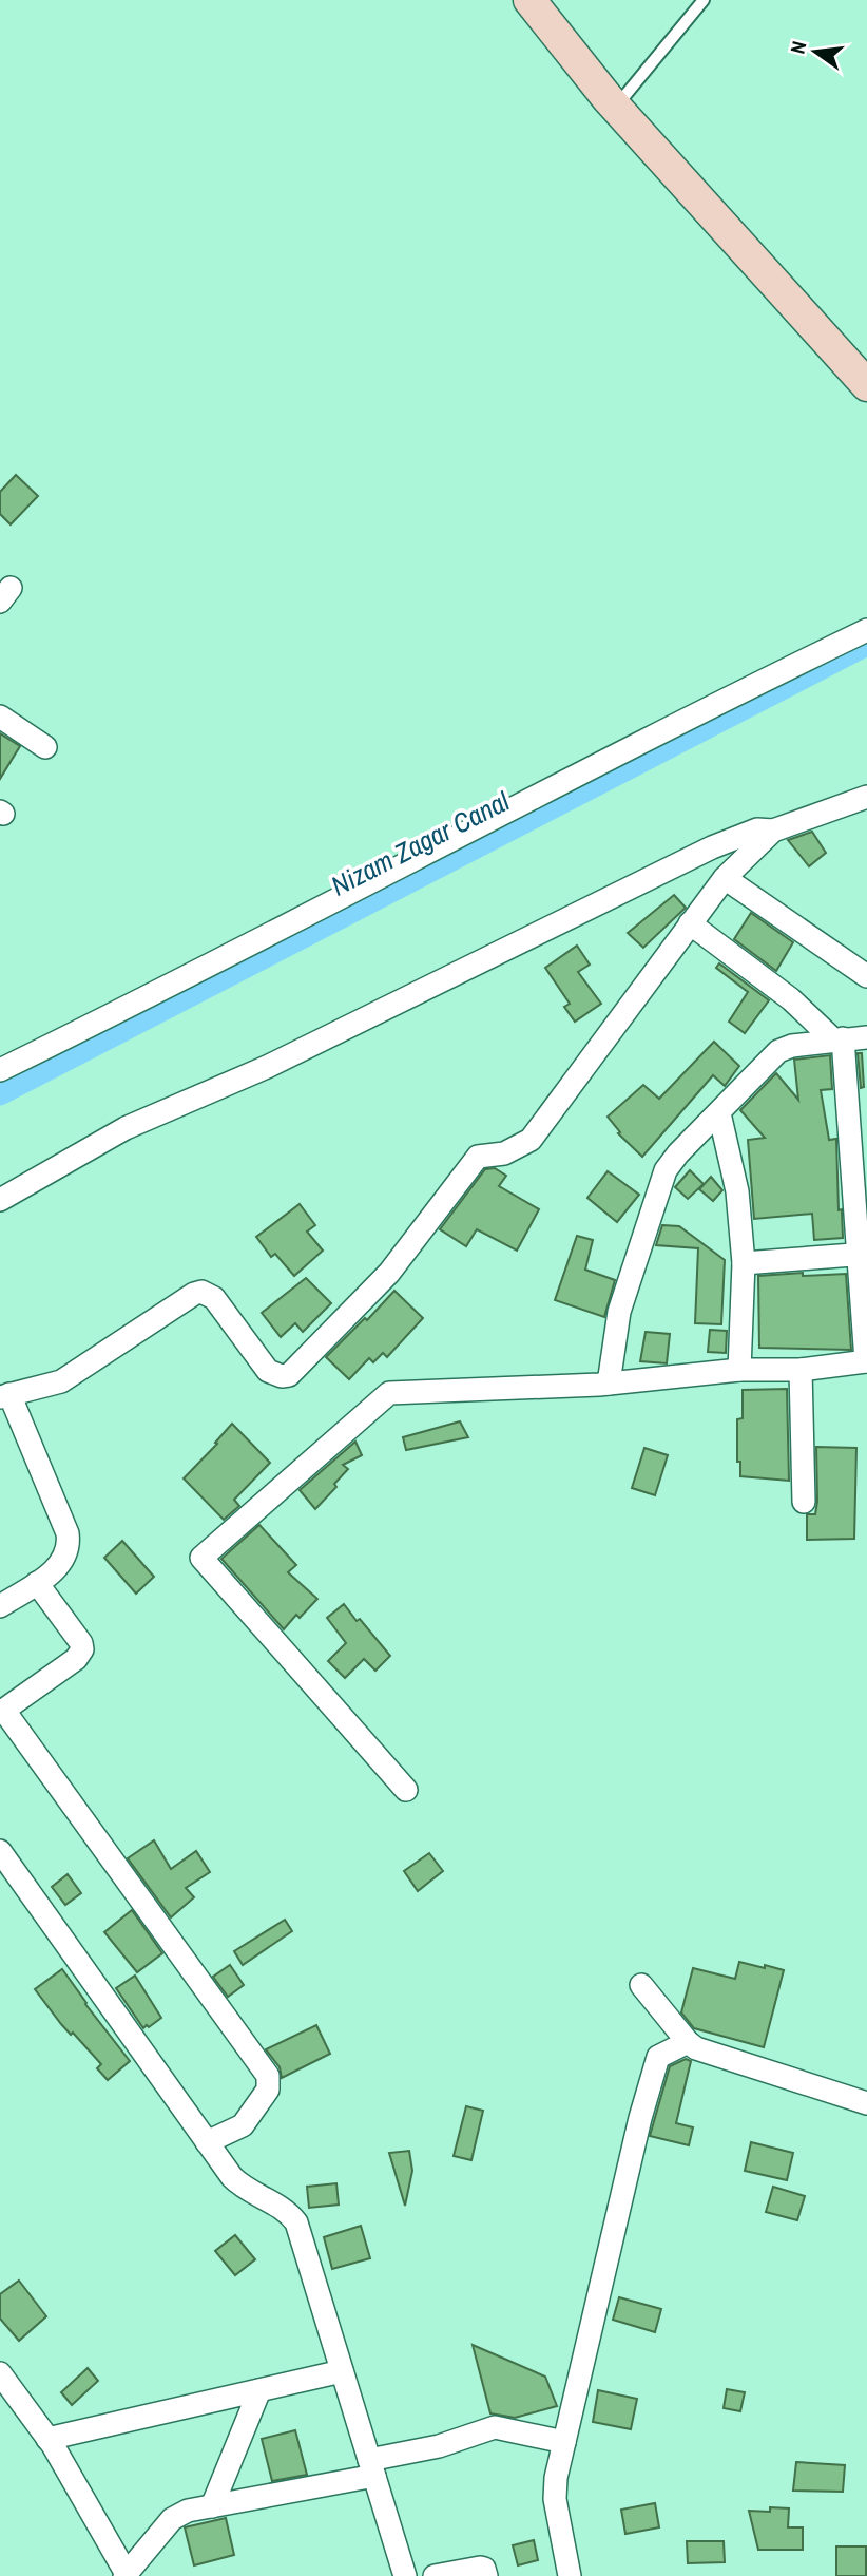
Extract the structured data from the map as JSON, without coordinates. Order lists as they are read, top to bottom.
{
  "water": ["Nizam Zagar Canal"],
  "north": "left"
}
